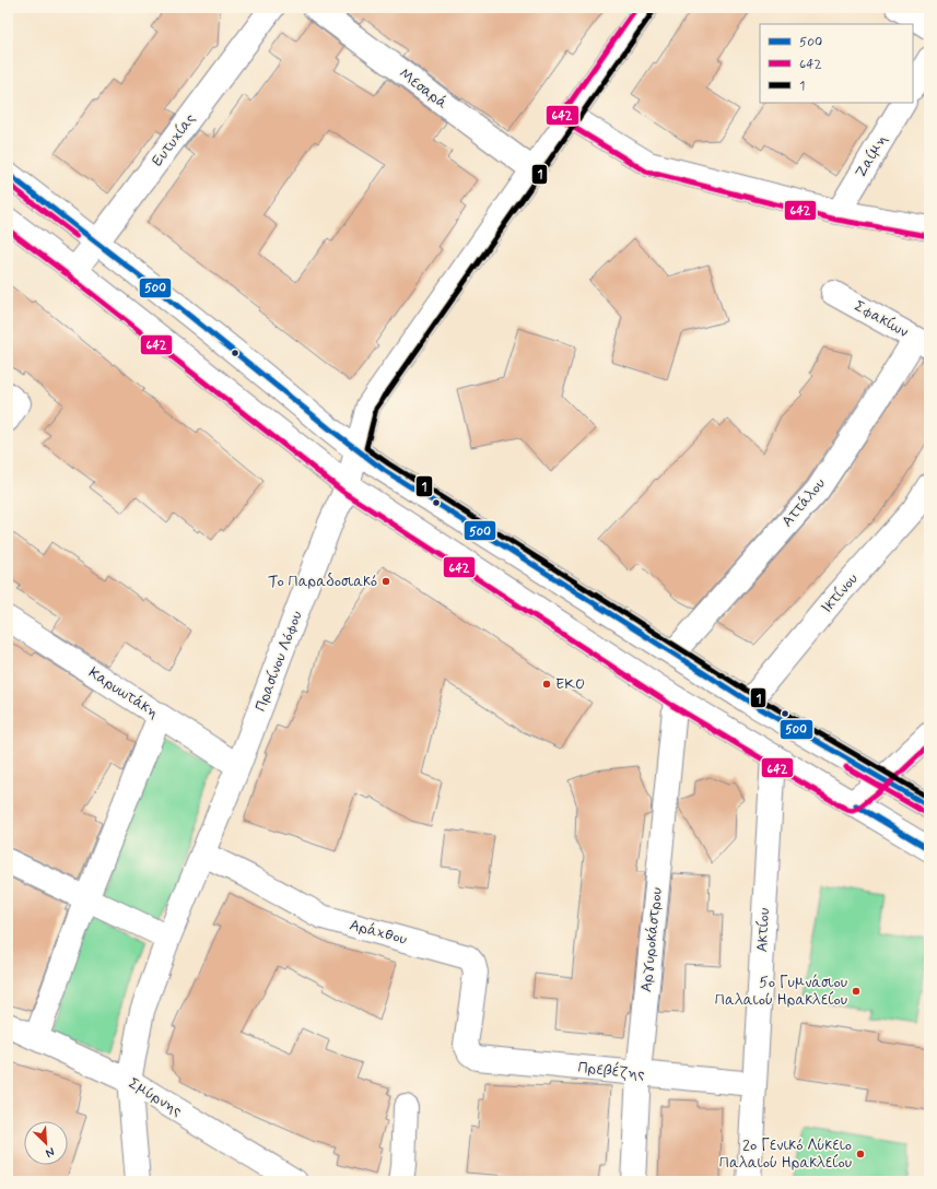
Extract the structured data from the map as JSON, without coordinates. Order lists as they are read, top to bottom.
{
  "streets": {
    "street": [
      "Μεσαρά",
      "Ευτυχίας",
      "Ζαίμη",
      "Σφακίων",
      "Αττάλου",
      "Ικτίνου",
      "Πρασίνου Λόφου",
      "Καρυωτάκη",
      "Ακτίου",
      "Αράχθου",
      "Αργυροκάστρου",
      "Πρεβέζης",
      "Σμύρνης"
    ]
  },
  "crossings": [
    ["Μεσαρά", "Πρασίνου Λόφου"],
    ["Σφακίων", "Αττάλου"],
    ["Πρασίνου Λόφου", "Καρυωτάκη"],
    ["Πρασίνου Λόφου", "Αράχθου"],
    ["Πρασίνου Λόφου", "Σμύρνης"],
    ["Ακτίου", "Πρεβέζης"],
    ["Αράχθου", "Πρεβέζης"],
    ["Αργυροκάστρου", "Πρεβέζης"]
  ],
  "places": [
    "Το Παραδοσιακό",
    "EKO",
    "5ο Γυμνάσιου Παλαιού Ηρακλείου",
    "2ο Γενικό Λύκειο Παλαιού Ηρακλείου"
  ],
  "lines": ["transit line 642", "transit line 1", "transit line 500"],
  "legend": ["500", "642", "1"],
  "north": "bottom right"
}
